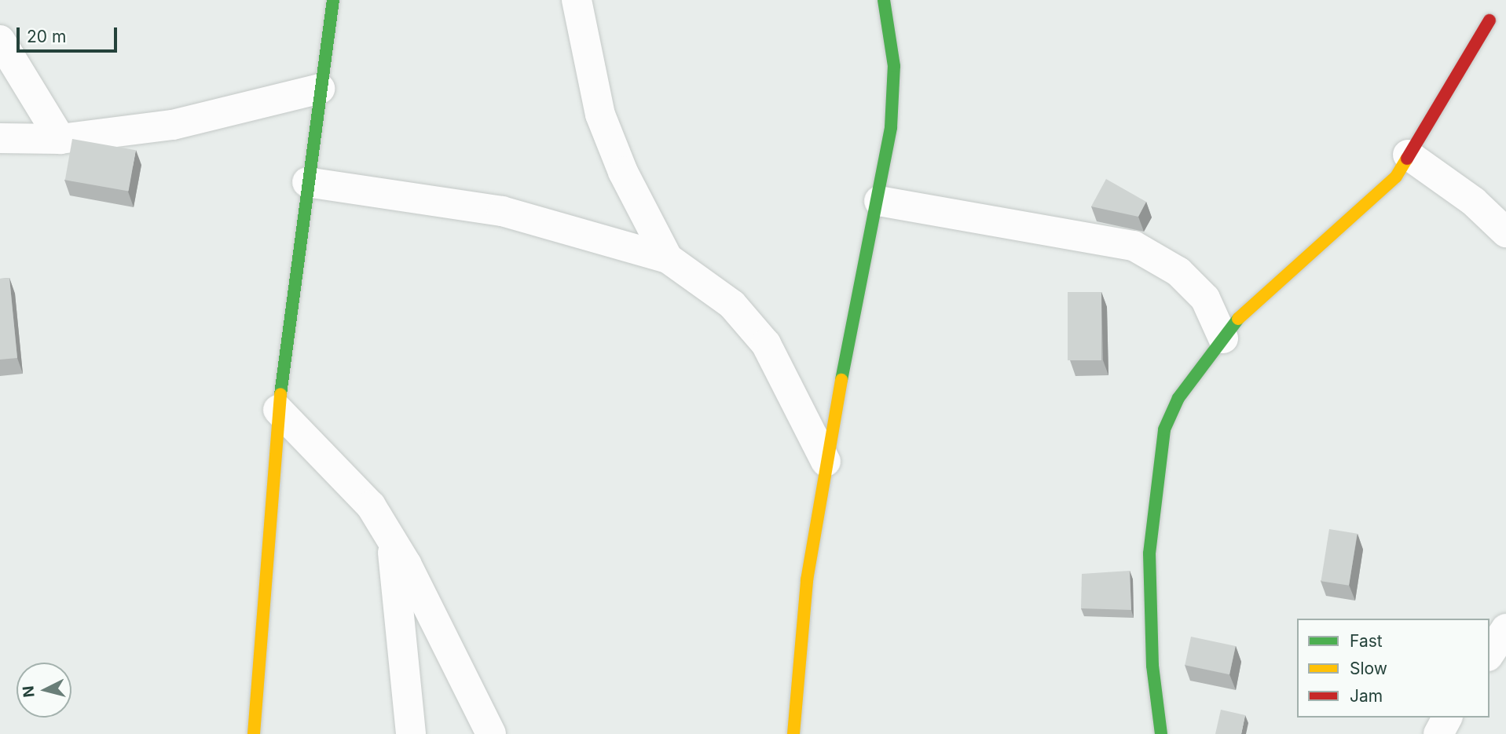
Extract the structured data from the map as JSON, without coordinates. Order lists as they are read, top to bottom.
{
  "legend": ["Fast", "Slow", "Jam"],
  "scale_bar": "20 m",
  "north": "left"
}
